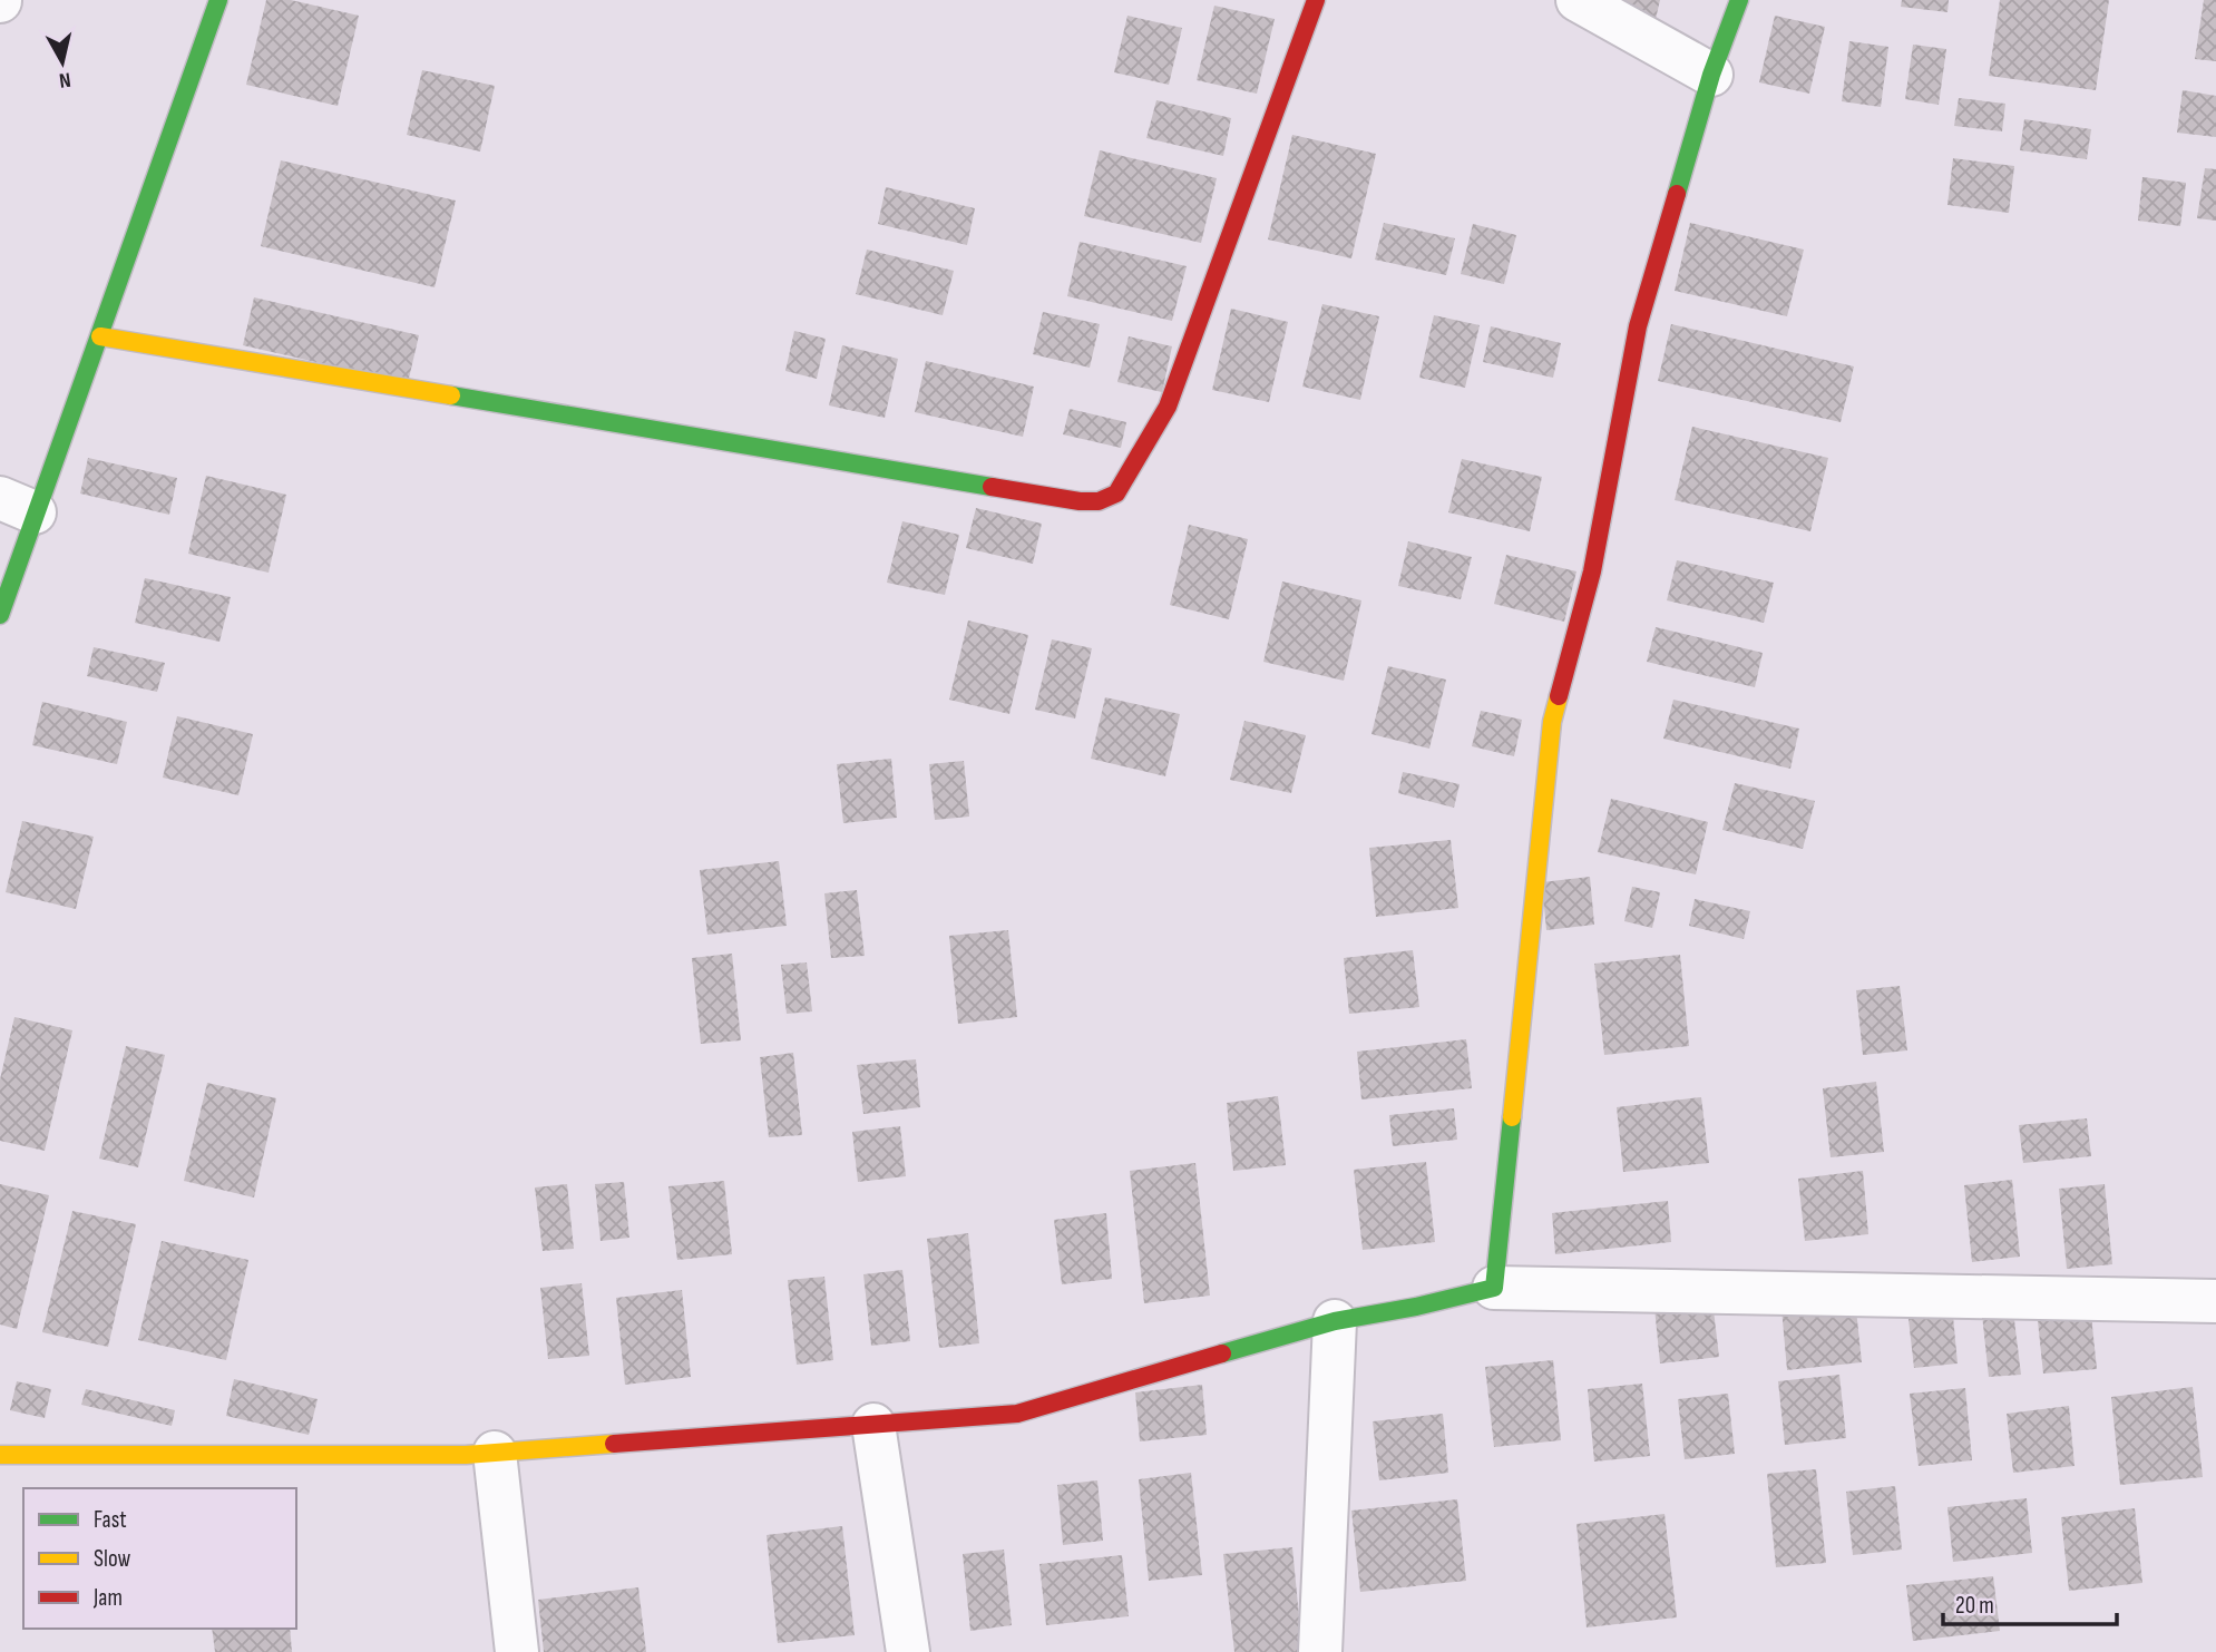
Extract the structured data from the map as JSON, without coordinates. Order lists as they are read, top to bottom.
{
  "legend": ["Fast", "Slow", "Jam"],
  "scale_bar": "20 m",
  "north": "bottom"
}
